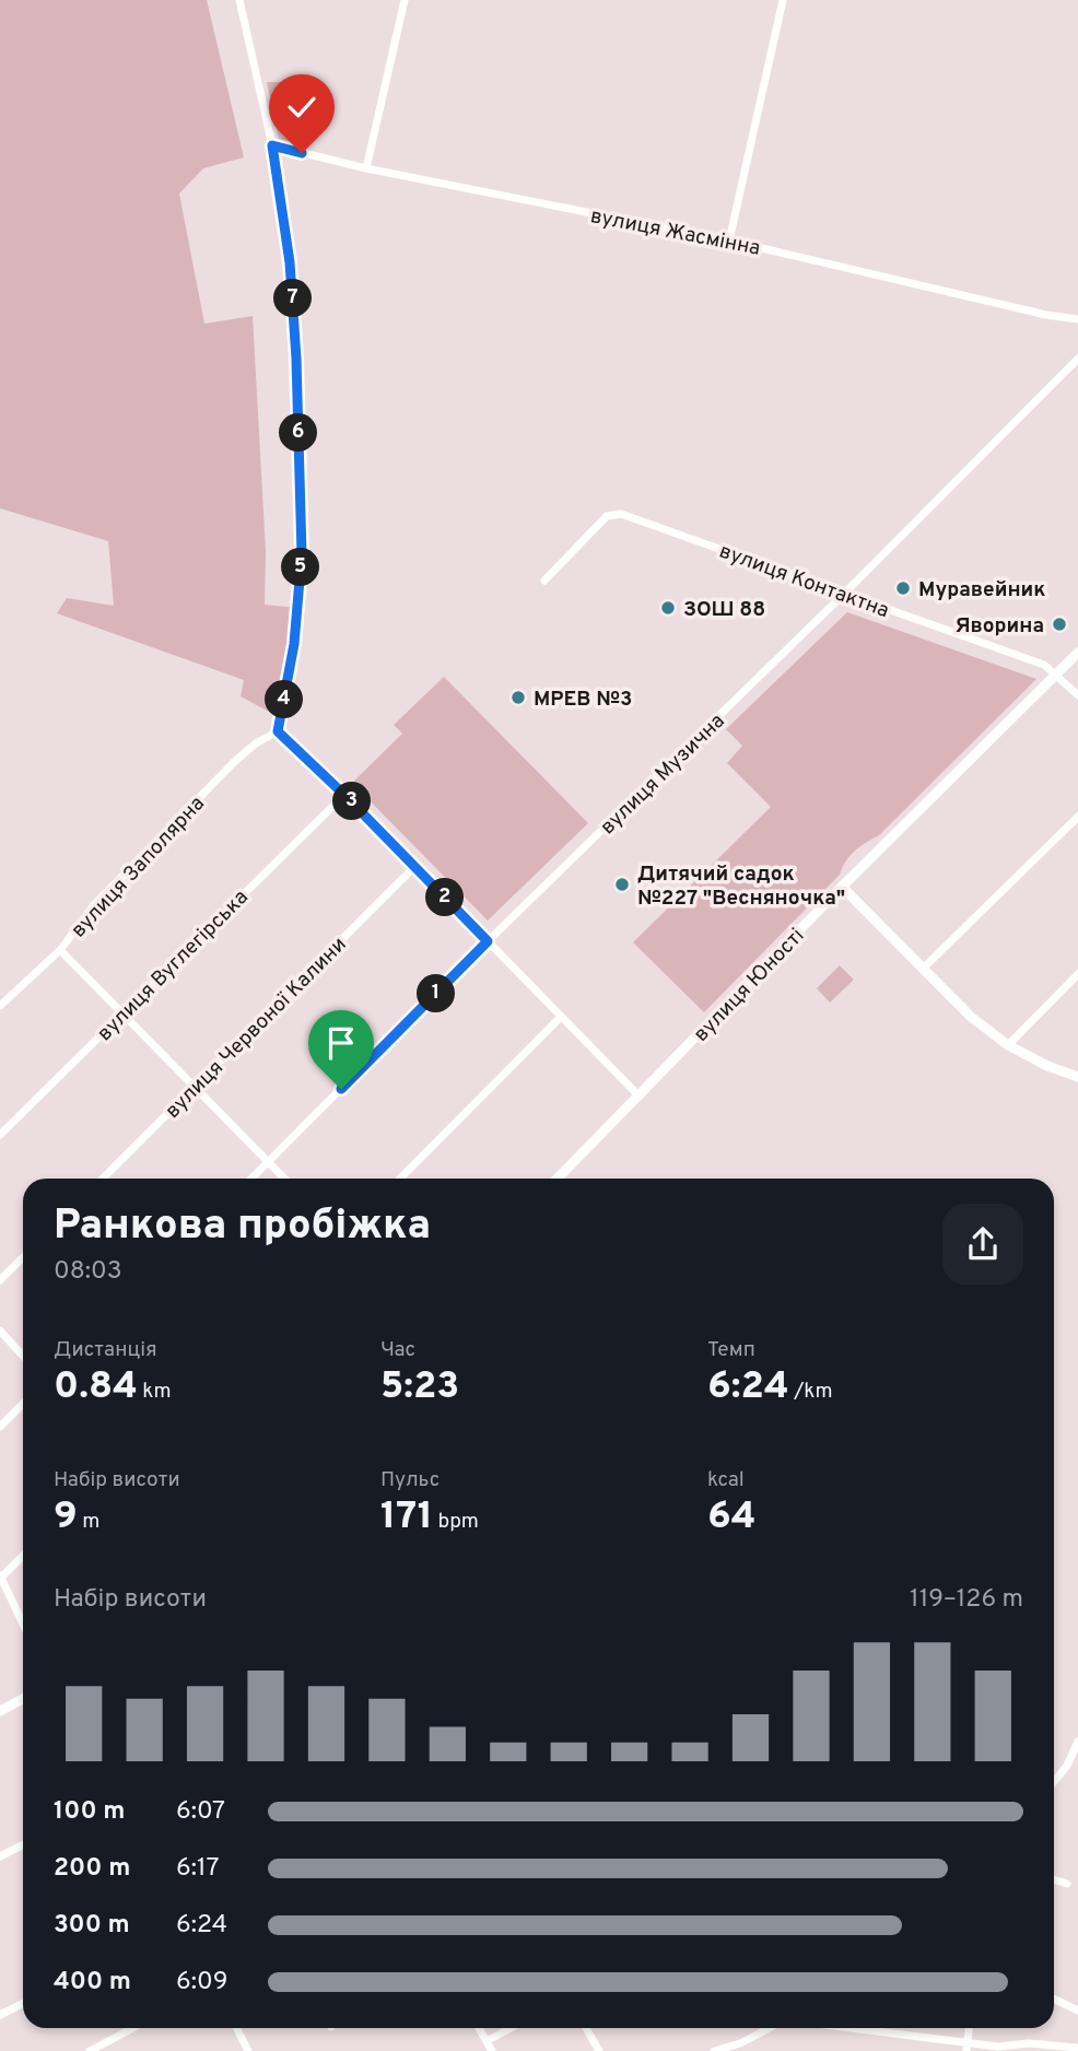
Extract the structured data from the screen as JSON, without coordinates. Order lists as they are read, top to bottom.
{
  "streets": {
    "street": [
      "вулиця Жасмінна",
      "вулиця Контактна",
      "вулиця Музична",
      "вулиця Заполярна",
      "вулиця Вуглегірська",
      "вулиця Юності",
      "вулиця Червоної Калини"
    ]
  },
  "crossings": [
    ["вулиця Контактна", "вулиця Музична"],
    ["вулиця Контактна", "вулиця Юності"]
  ],
  "places": [
    "Муравейник",
    "ЗОШ 88",
    "Яворина",
    "МРЕВ №3",
    "Дитячий садок №227 \"Весняночка\""
  ],
  "page": {
    "pins": [
      "7",
      "6",
      "5",
      "4",
      "3",
      "2",
      "1"
    ],
    "heading": ["Ранкова пробіжка", "08:03"],
    "stats": [
      ["Дистанція", "0.84 km"],
      ["Час", "5:23"],
      ["Темп", "6:24 /km"],
      ["Набір висоти", "9 m"],
      ["Пульс", "171 bpm"],
      ["kcal", "64"]
    ],
    "chart": ["Набір висоти", "119–126 m"],
    "list": [
      {
        "name": "100 m",
        "note": "6:07"
      },
      {
        "name": "200 m",
        "note": "6:17"
      },
      {
        "name": "300 m",
        "note": "6:24"
      },
      {
        "name": "400 m",
        "note": "6:09"
      }
    ]
  }
}
